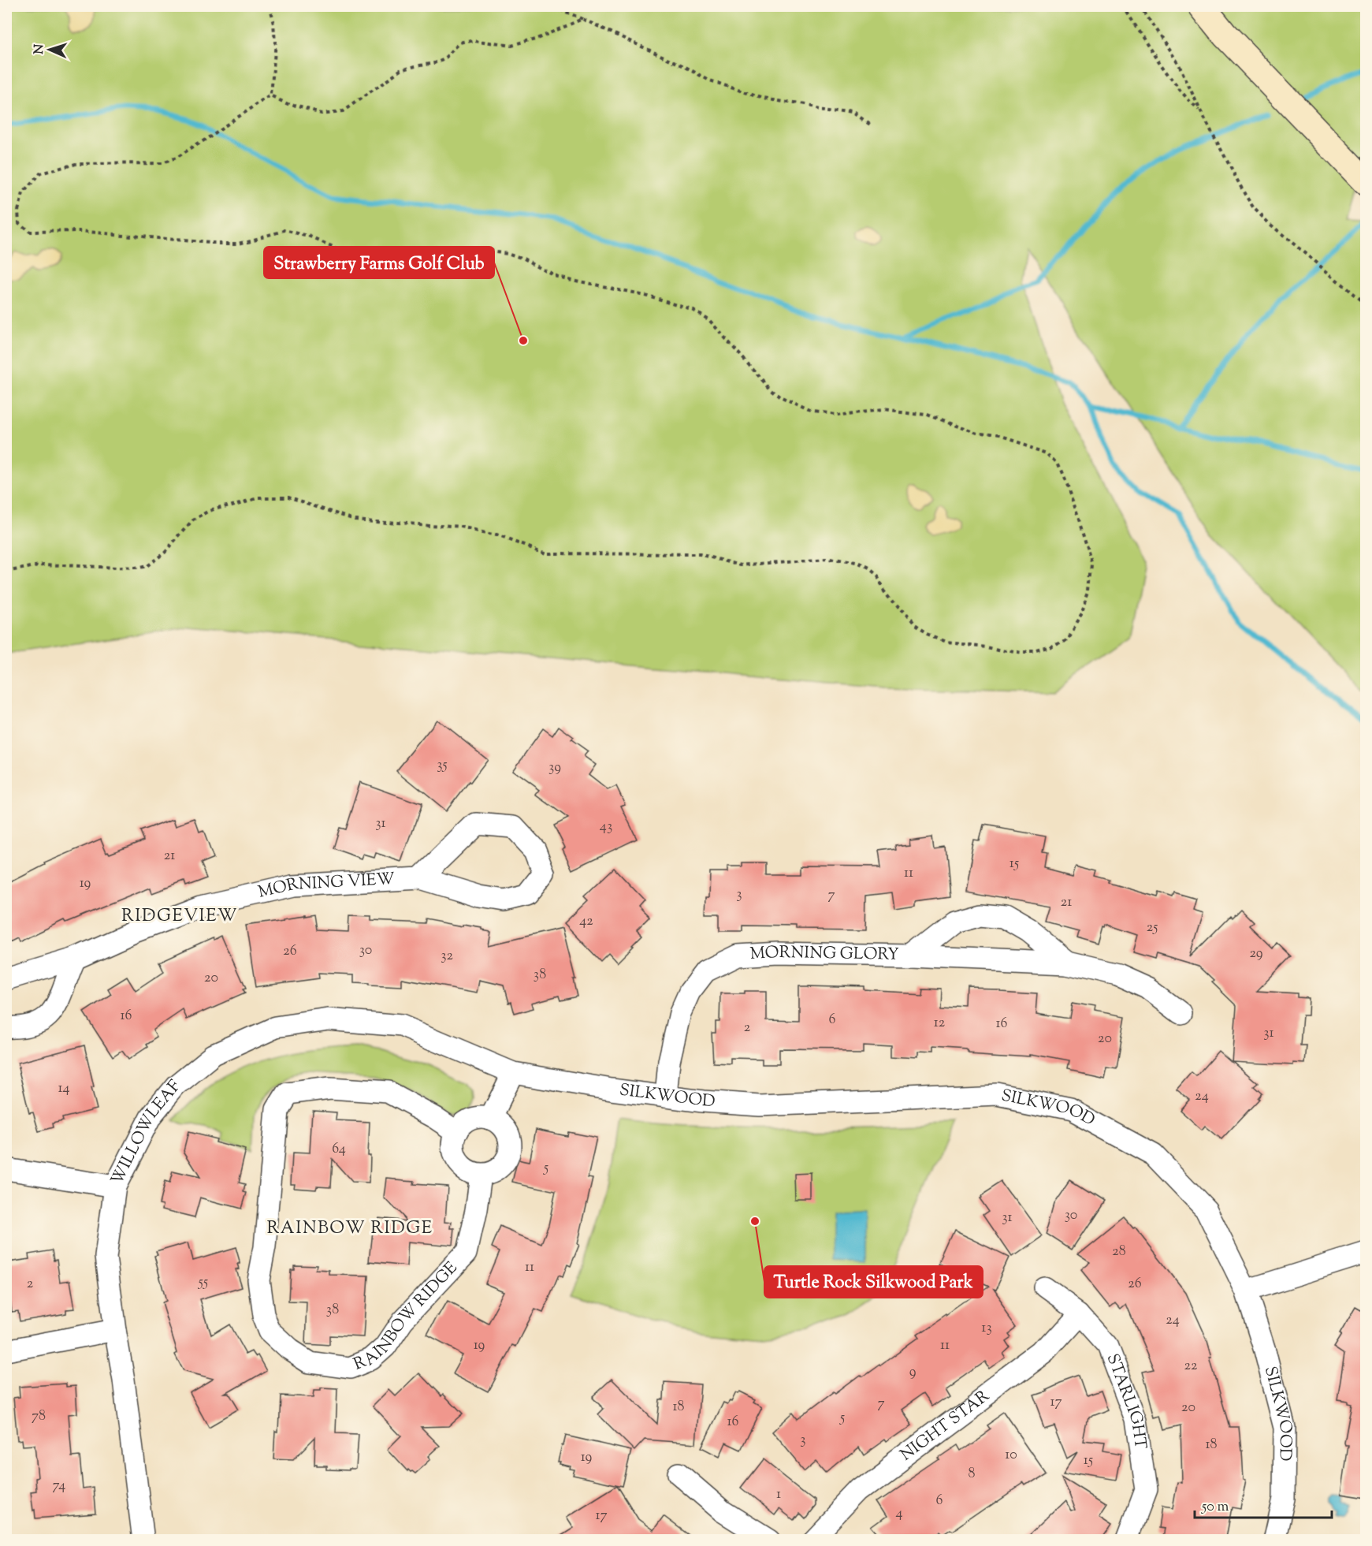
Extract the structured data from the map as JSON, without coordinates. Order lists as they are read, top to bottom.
{
  "streets": {
    "street": [
      "MORNING VIEW",
      "MORNING GLORY",
      "SILKWOOD",
      "WILLOWLEAF",
      "RAINBOW RIDGE",
      "STARLIGHT",
      "NIGHT STAR"
    ]
  },
  "crossings": [
    ["MORNING GLORY", "SILKWOOD"],
    ["SILKWOOD", "WILLOWLEAF"],
    ["STARLIGHT", "NIGHT STAR"]
  ],
  "districts": ["RIDGEVIEW", "RAINBOW RIDGE"],
  "places": ["Strawberry Farms Golf Club", "Turtle Rock Silkwood Park"],
  "house_numbers": [
    "35",
    "39",
    "31",
    "43",
    "21",
    "15",
    "11",
    "19",
    "3",
    "7",
    "21",
    "42",
    "25",
    "30",
    "26",
    "29",
    "32",
    "38",
    "20",
    "16",
    "6",
    "12",
    "16",
    "2",
    "31",
    "20",
    "14",
    "24",
    "64",
    "5",
    "30",
    "31",
    "28",
    "11",
    "55",
    "2",
    "26",
    "38",
    "24",
    "13",
    "19",
    "11",
    "22",
    "9",
    "17",
    "7",
    "18",
    "20",
    "78",
    "5",
    "16",
    "3",
    "18",
    "10",
    "19",
    "15",
    "8",
    "74",
    "1",
    "6",
    "4",
    "17"
  ],
  "scale_bar": "50 m",
  "north": "left"
}
